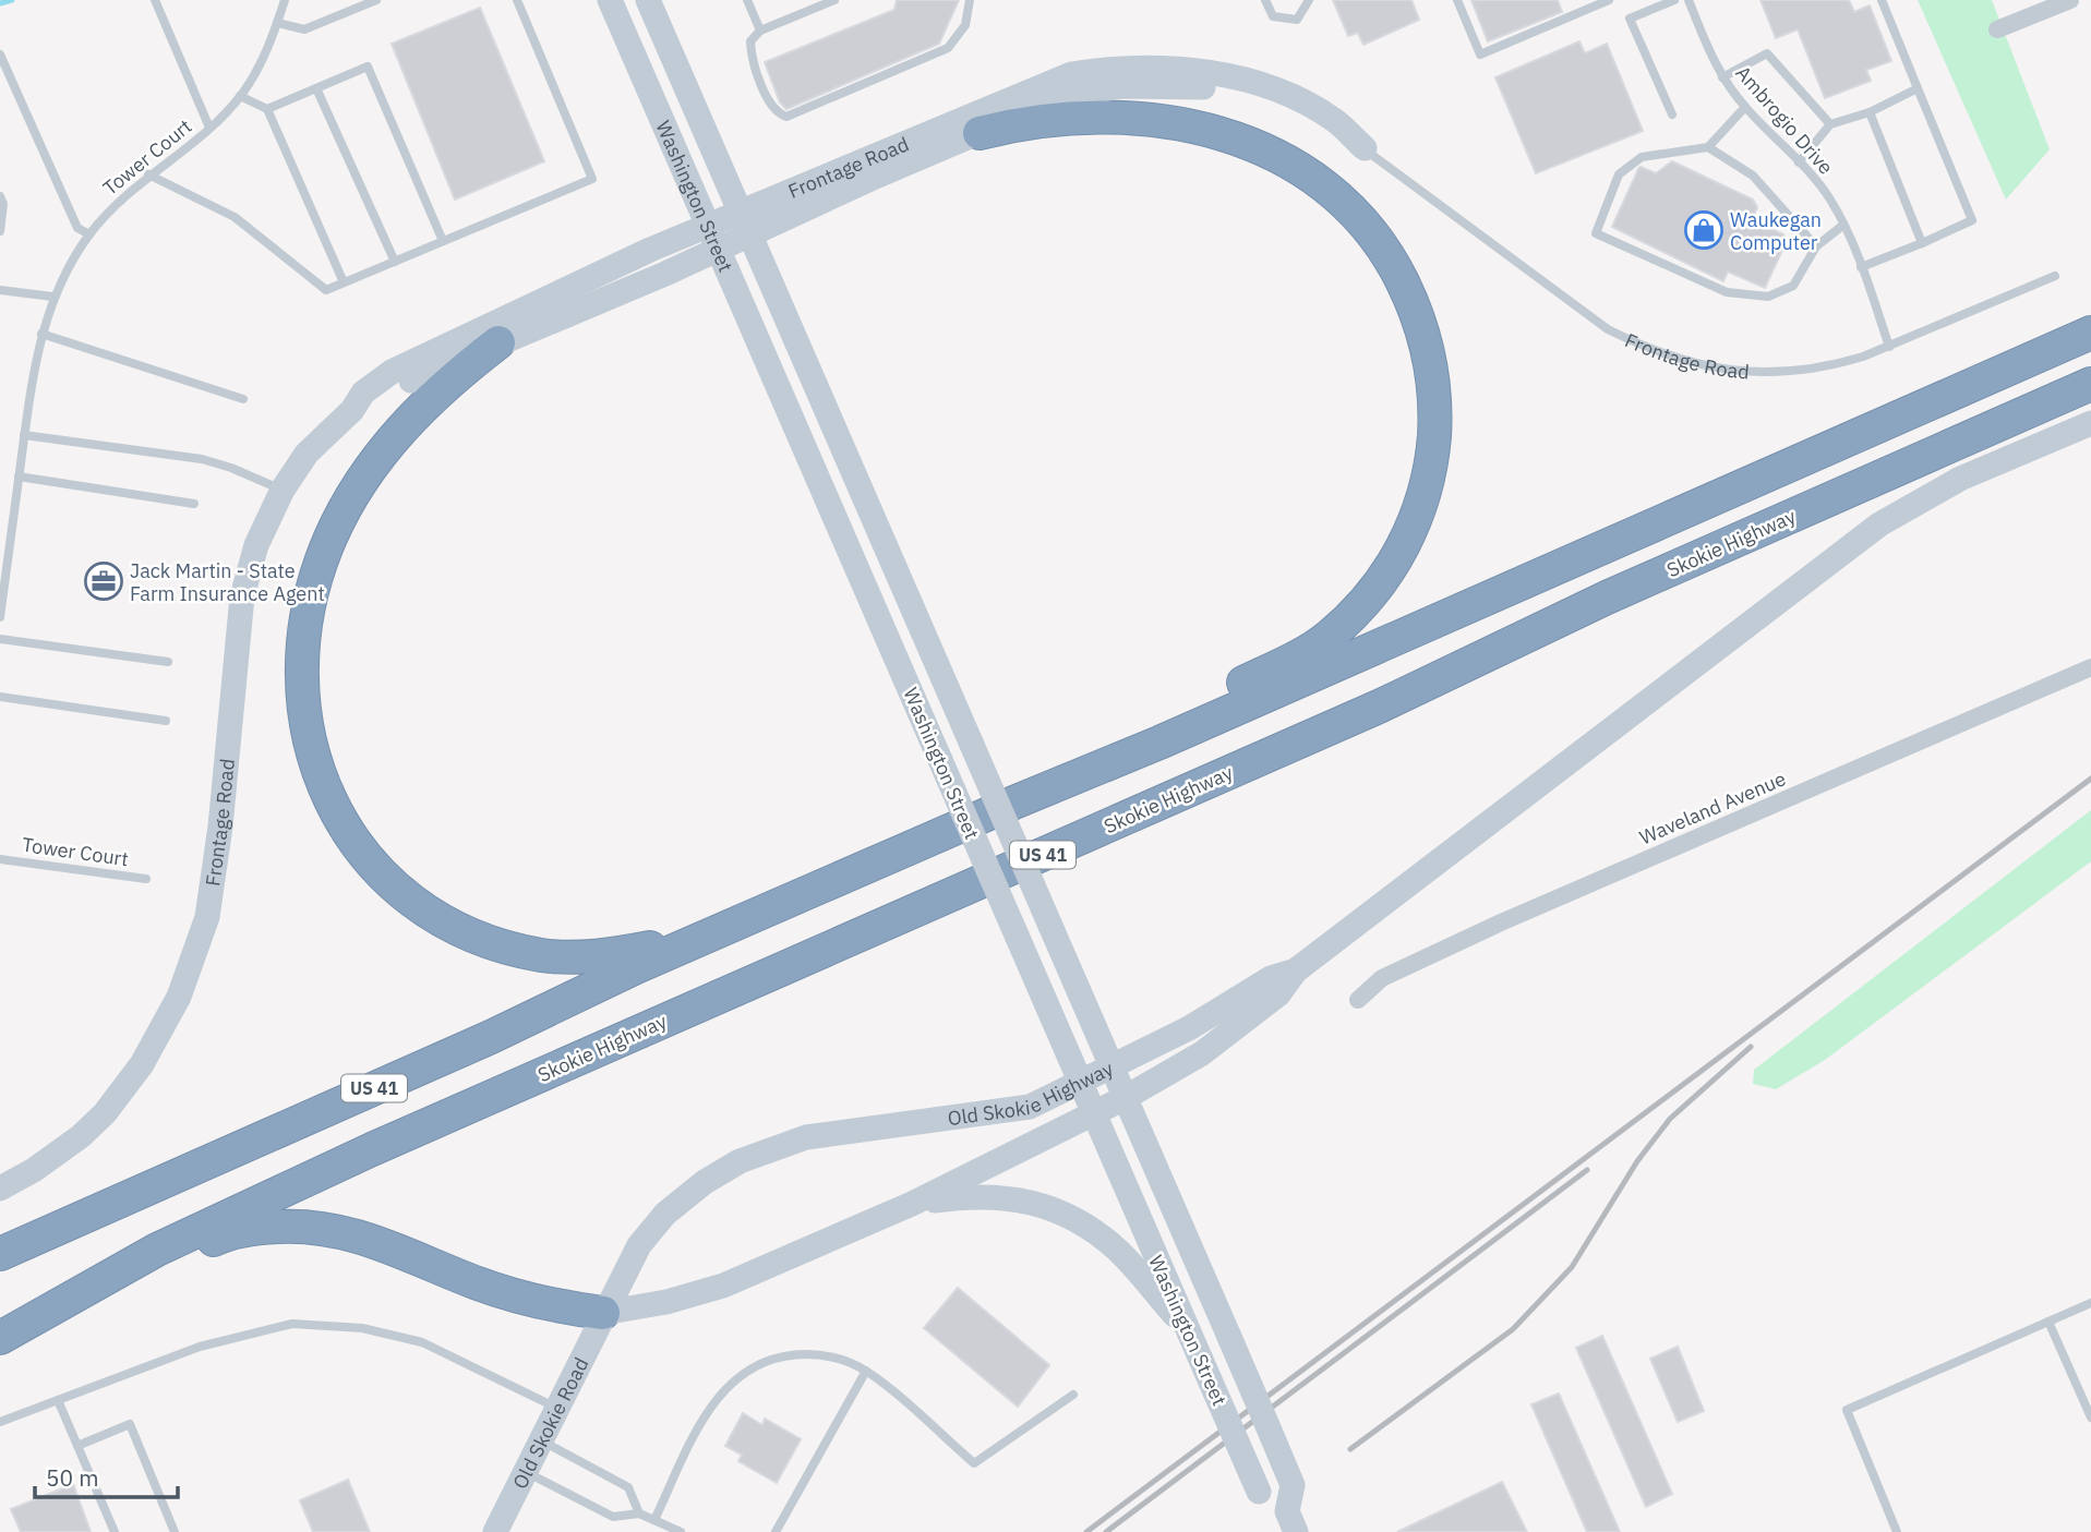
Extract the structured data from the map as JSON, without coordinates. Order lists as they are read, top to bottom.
{
  "streets": {
    "highway": ["Skokie Highway", "US 41"],
    "main road": [
      "Frontage Road",
      "Washington Street",
      "Old Skokie Highway",
      "Old Skokie Road"
    ],
    "street": ["Waveland Avenue"],
    "lane": ["Ambrogio Drive", "Tower Court"]
  },
  "crossings": [
    ["Ambrogio Drive", "Frontage Road"],
    ["Frontage Road", "Washington Street"],
    ["Washington Street", "Old Skokie Highway"],
    ["Old Skokie Highway", "Old Skokie Road"]
  ],
  "places": {
    "shop": ["Waukegan Computer"],
    "office": ["Jack Martin - State Farm Insurance Agent"]
  },
  "scale_bar": "50 m"
}
